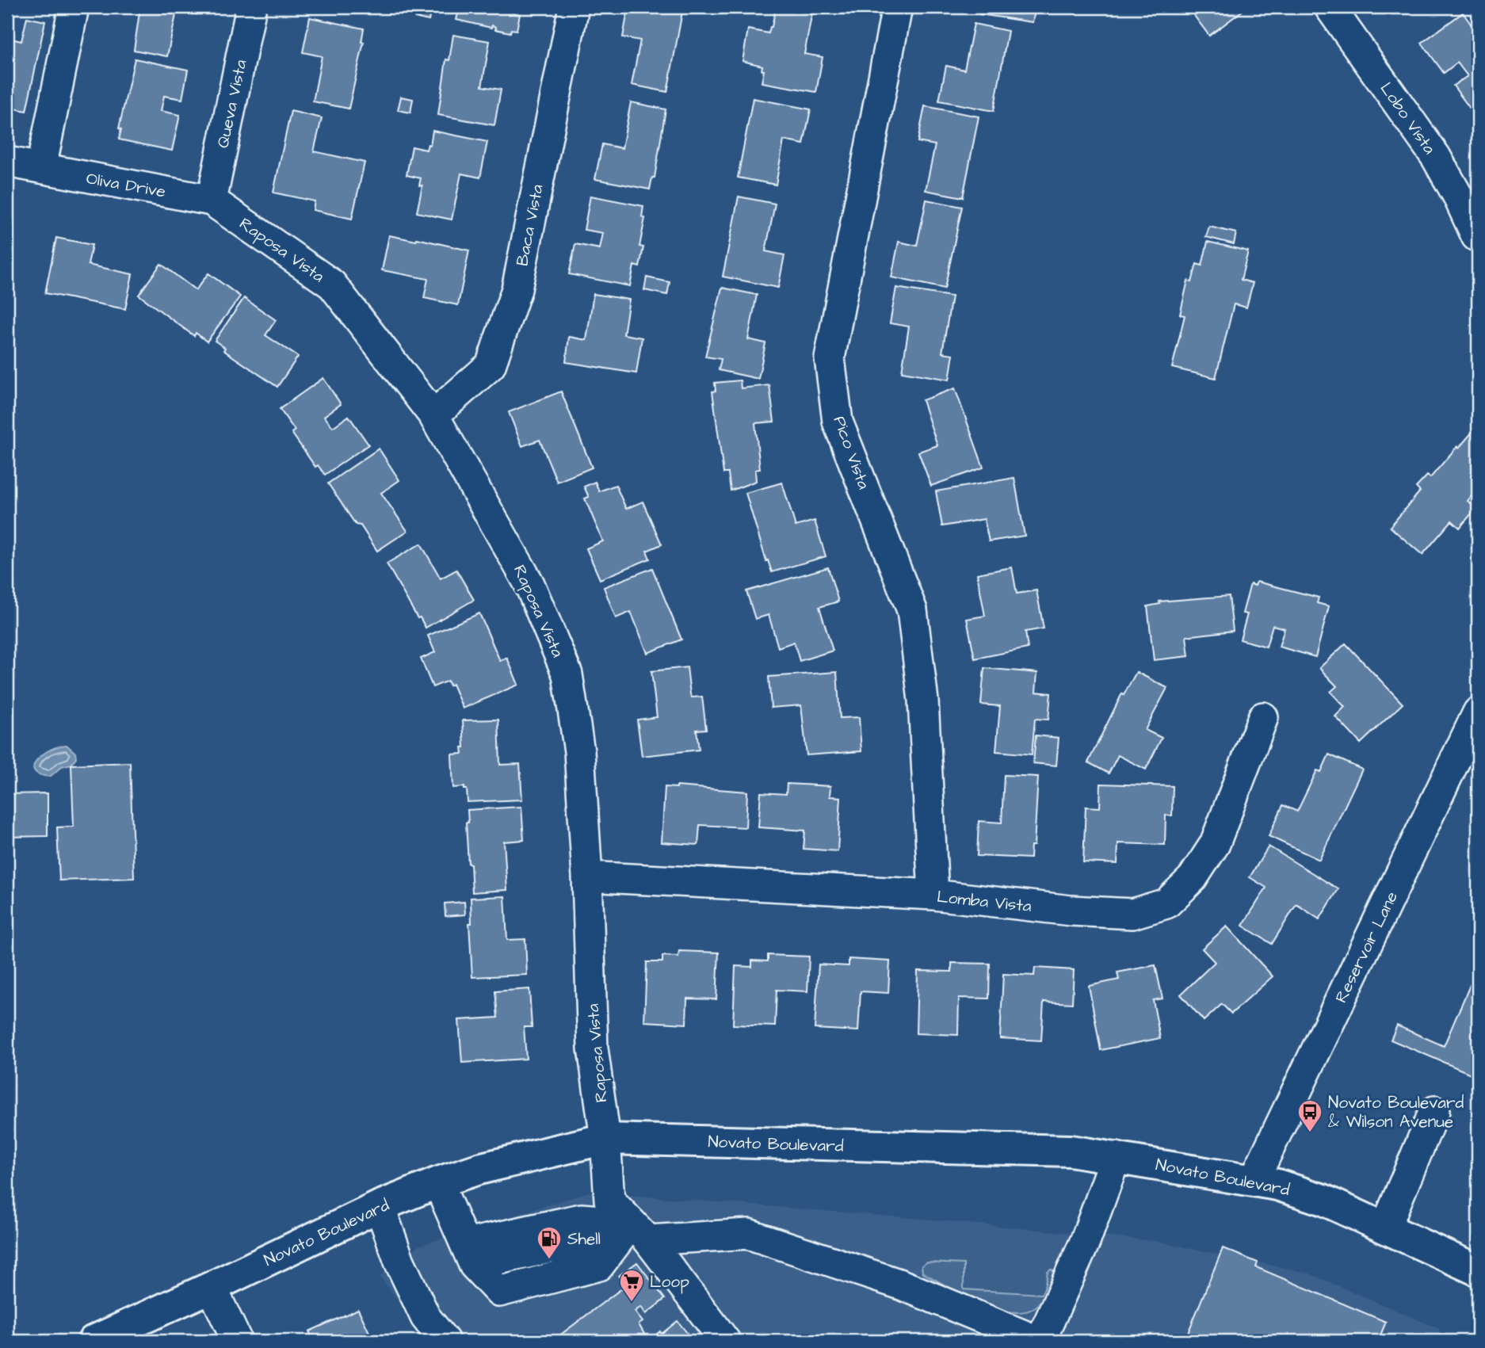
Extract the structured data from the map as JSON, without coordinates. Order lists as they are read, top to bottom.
{
  "streets": {
    "main road": ["Novato Boulevard"],
    "street": [
      "Queva Vista",
      "Lobo Vista",
      "Oliva Drive",
      "Baca Vista",
      "Raposa Vista",
      "Pico Vista",
      "Lomba Vista",
      "Reservoir Lane"
    ]
  },
  "crossings": [
    ["Queva Vista", "Oliva Drive"],
    ["Queva Vista", "Raposa Vista"],
    ["Oliva Drive", "Raposa Vista"],
    ["Baca Vista", "Raposa Vista"],
    ["Raposa Vista", "Lomba Vista"],
    ["Raposa Vista", "Novato Boulevard"],
    ["Pico Vista", "Lomba Vista"],
    ["Reservoir Lane", "Novato Boulevard"]
  ],
  "places": {
    "bus stop": ["Novato Boulevard & Wilson Avenue"],
    "fuel station": ["Shell"],
    "supermarket": ["Loop"]
  }
}
